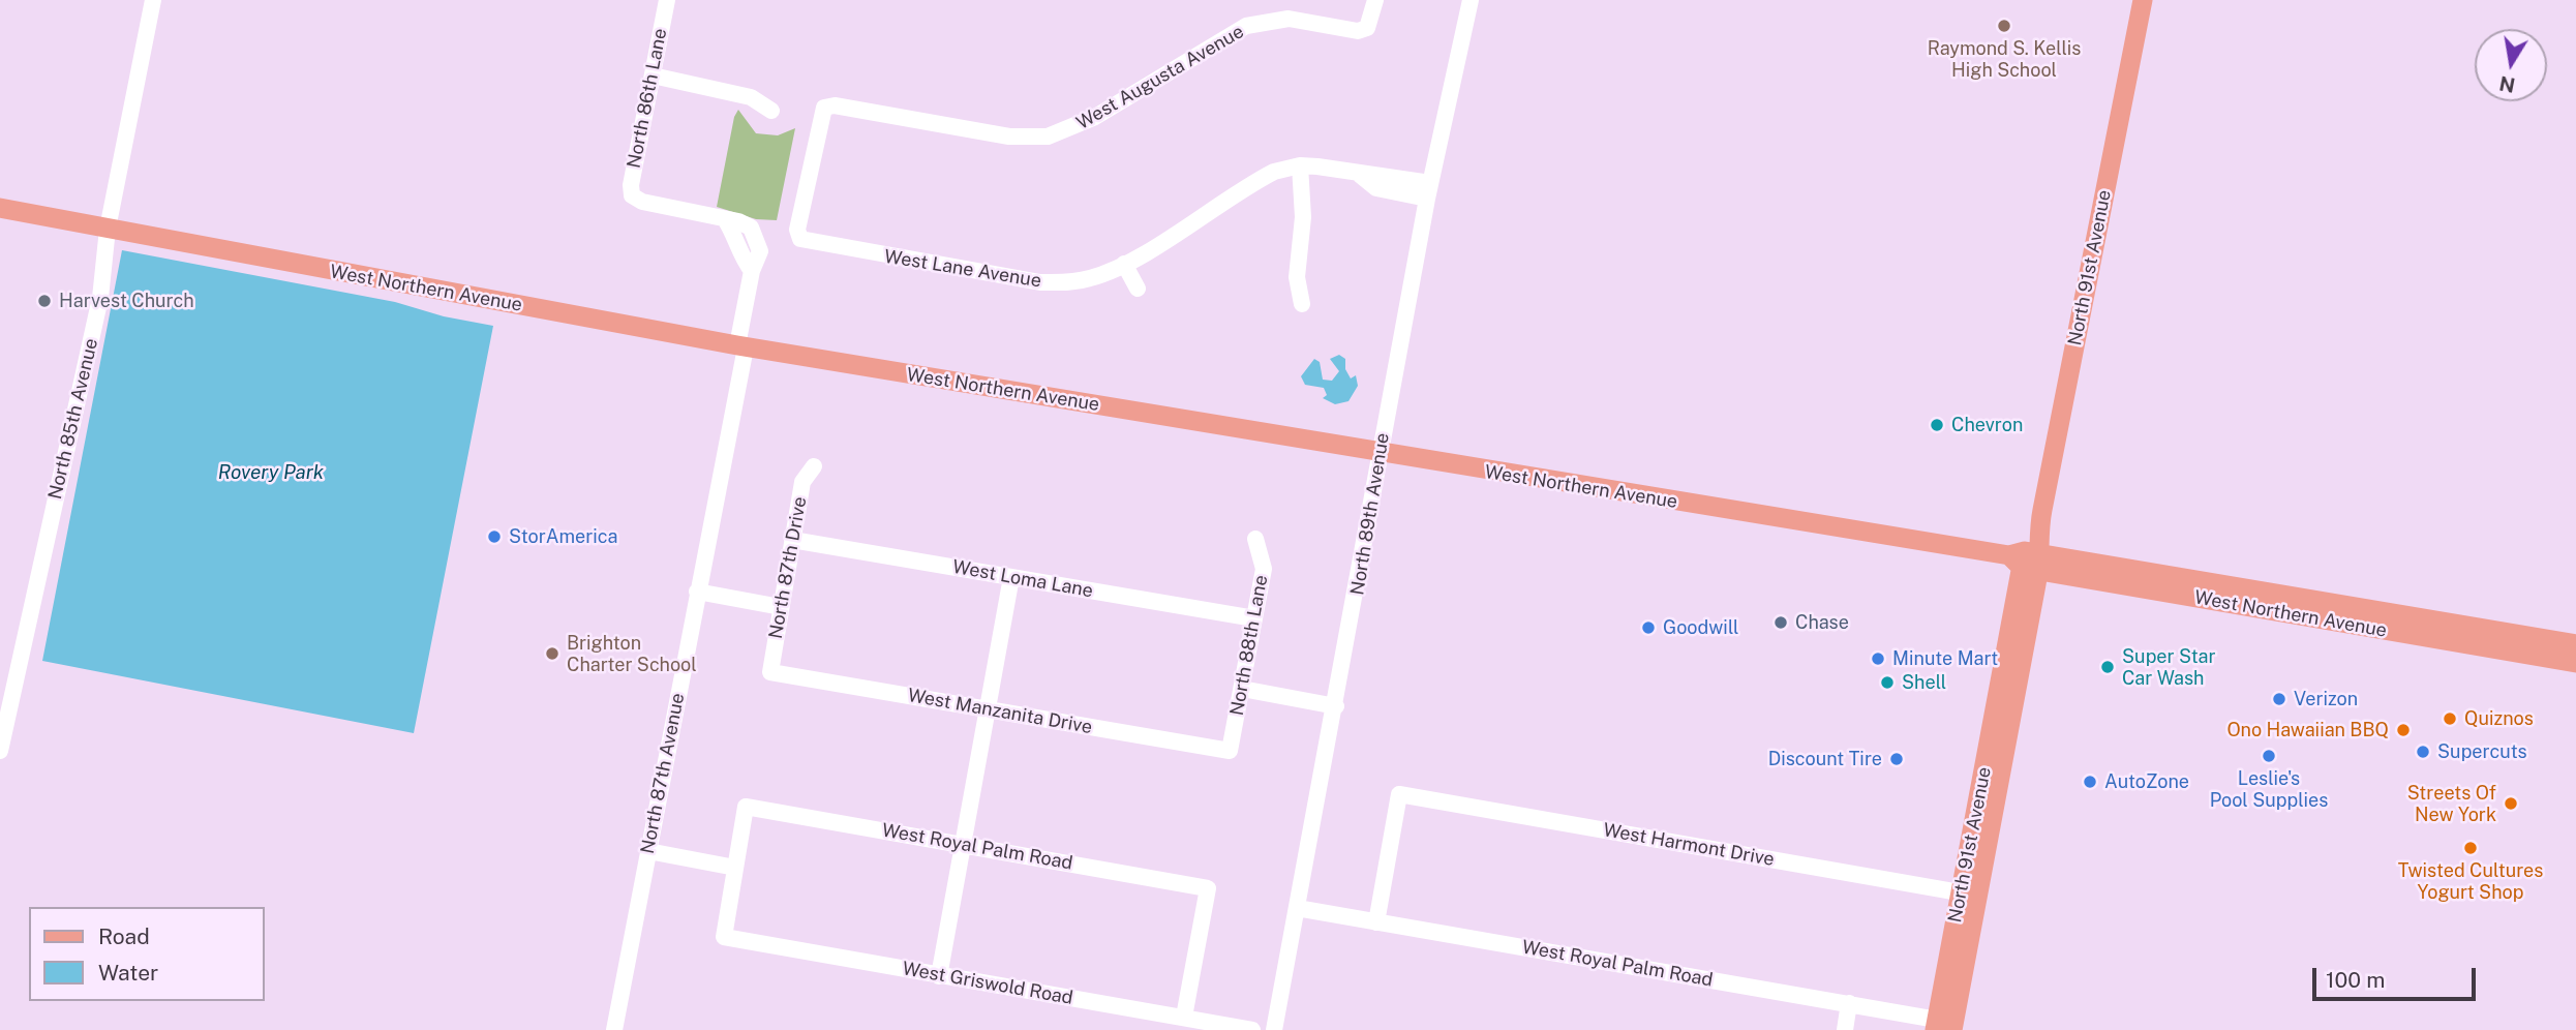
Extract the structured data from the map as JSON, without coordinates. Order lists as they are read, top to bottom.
{
  "streets": {
    "main road": ["North 91st Avenue", "West Northern Avenue"],
    "street": [
      "West Augusta Avenue",
      "North 86th Lane",
      "West Lane Avenue",
      "North 85th Avenue",
      "North 89th Avenue",
      "North 87th Drive",
      "West Loma Lane",
      "North 88th Lane",
      "West Manzanita Drive",
      "North 87th Avenue",
      "West Harmont Drive",
      "West Royal Palm Road",
      "West Griswold Road"
    ]
  },
  "crossings": [
    ["West Augusta Avenue", "West Lane Avenue"],
    ["North 91st Avenue", "West Northern Avenue"],
    ["North 91st Avenue", "West Harmont Drive"],
    ["North 91st Avenue", "West Royal Palm Road"],
    ["West Lane Avenue", "North 89th Avenue"],
    ["West Northern Avenue", "North 85th Avenue"],
    ["West Northern Avenue", "North 89th Avenue"],
    ["West Northern Avenue", "North 87th Avenue"],
    ["North 89th Avenue", "West Royal Palm Road"],
    ["North 87th Drive", "West Loma Lane"],
    ["North 87th Drive", "West Manzanita Drive"],
    ["West Loma Lane", "North 88th Lane"],
    ["North 88th Lane", "West Manzanita Drive"],
    ["West Harmont Drive", "West Royal Palm Road"],
    ["West Royal Palm Road", "West Griswold Road"]
  ],
  "water": ["Rovery Park"],
  "places": [
    "Raymond S. Kellis High School",
    "Harvest Church",
    "Chevron",
    "StorAmerica",
    "Chase",
    "Goodwill",
    "Brighton Charter School",
    "Minute Mart",
    "Super Star Car Wash",
    "Shell",
    "Verizon",
    "Quiznos",
    "Ono Hawaiian BBQ",
    "Supercuts",
    "Leslie's Pool Supplies",
    "Discount Tire",
    "AutoZone",
    "Streets Of New York",
    "Twisted Cultures Yogurt Shop"
  ],
  "legend": ["Road", "Water"],
  "scale_bar": "100 m",
  "north": "bottom"
}
